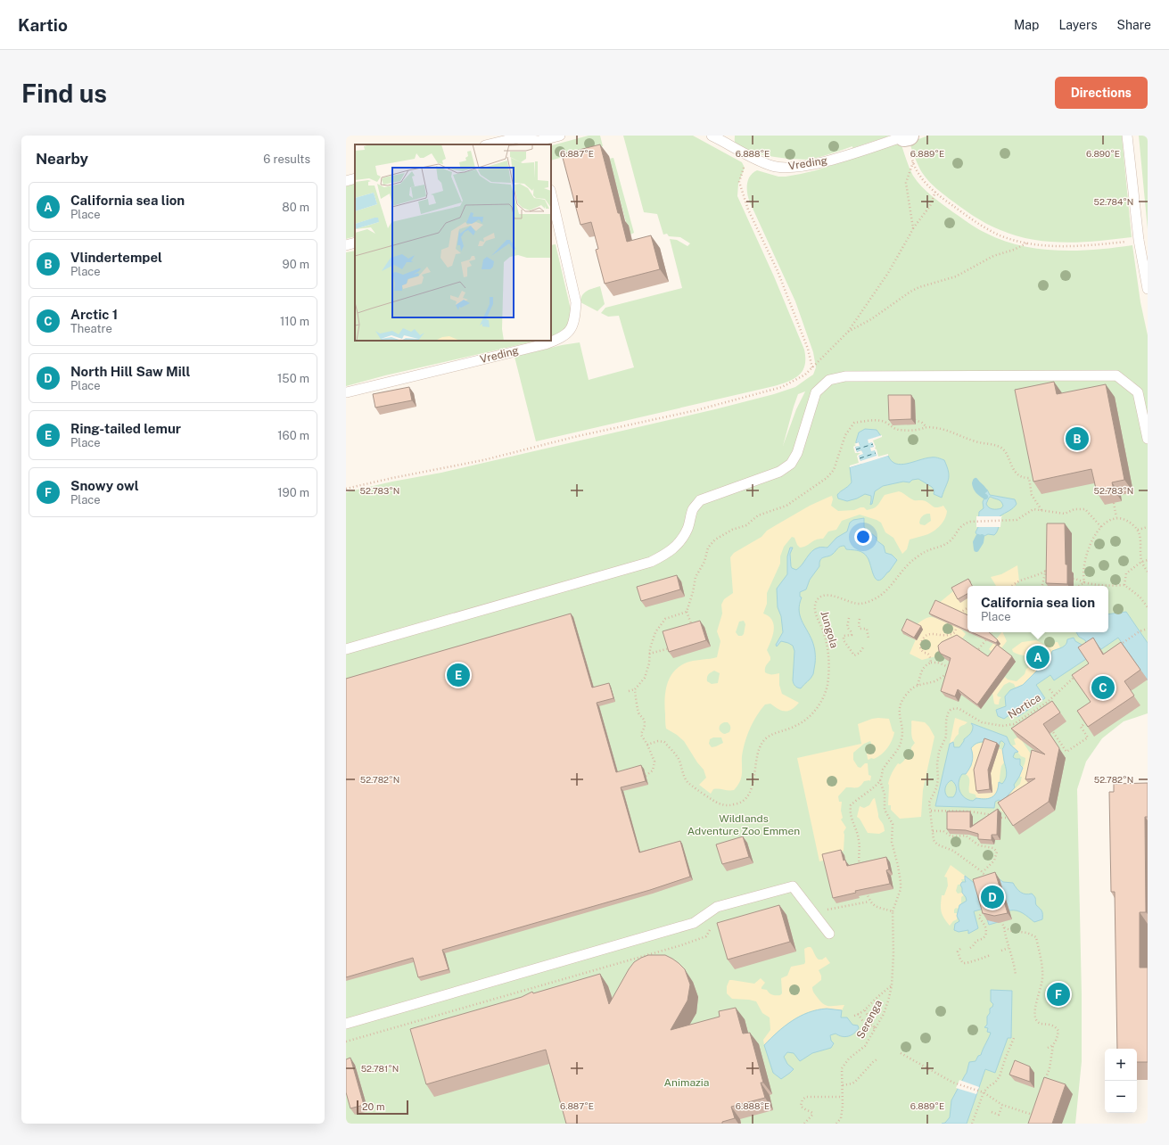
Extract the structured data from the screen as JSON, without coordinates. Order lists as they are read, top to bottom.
{
  "streets": {
    "lane": ["Vreding"],
    "path": ["Jungola", "Nortica", "Serenga"]
  },
  "parks": ["Wildlands Adventure Zoo Emmen", "Animazia"],
  "scale_bar": "20 m",
  "page": {
    "header": "Kartio",
    "nav": ["Map", "Layers", "Share"],
    "buttons": "Directions",
    "title": "Find us",
    "heading": ["Nearby", "6 results"],
    "list": [
      {
        "mark": "A",
        "name": "California sea lion",
        "note": "Place",
        "value": "80 m"
      },
      {
        "mark": "B",
        "name": "Vlindertempel",
        "note": "Place",
        "value": "90 m"
      },
      {
        "mark": "C",
        "name": "Arctic 1",
        "note": "Theatre",
        "value": "110 m"
      },
      {
        "mark": "D",
        "name": "North Hill Saw Mill",
        "note": "Place",
        "value": "150 m"
      },
      {
        "mark": "E",
        "name": "Ring-tailed lemur",
        "note": "Place",
        "value": "160 m"
      },
      {
        "mark": "F",
        "name": "Snowy owl",
        "note": "Place",
        "value": "190 m"
      }
    ],
    "pins": [
      "B",
      "A",
      "E",
      "C",
      "D",
      "F"
    ],
    "popup": ["California sea lion", "Place"],
    "map_buttons": ["+", "−"],
    "scale": "20 m"
  },
  "coordinates": [
    "6.887°E",
    "6.888°E",
    "6.889°E",
    "6.890°E",
    "52.784°N",
    "52.783°N",
    "52.782°N",
    "52.781°N"
  ]
}
